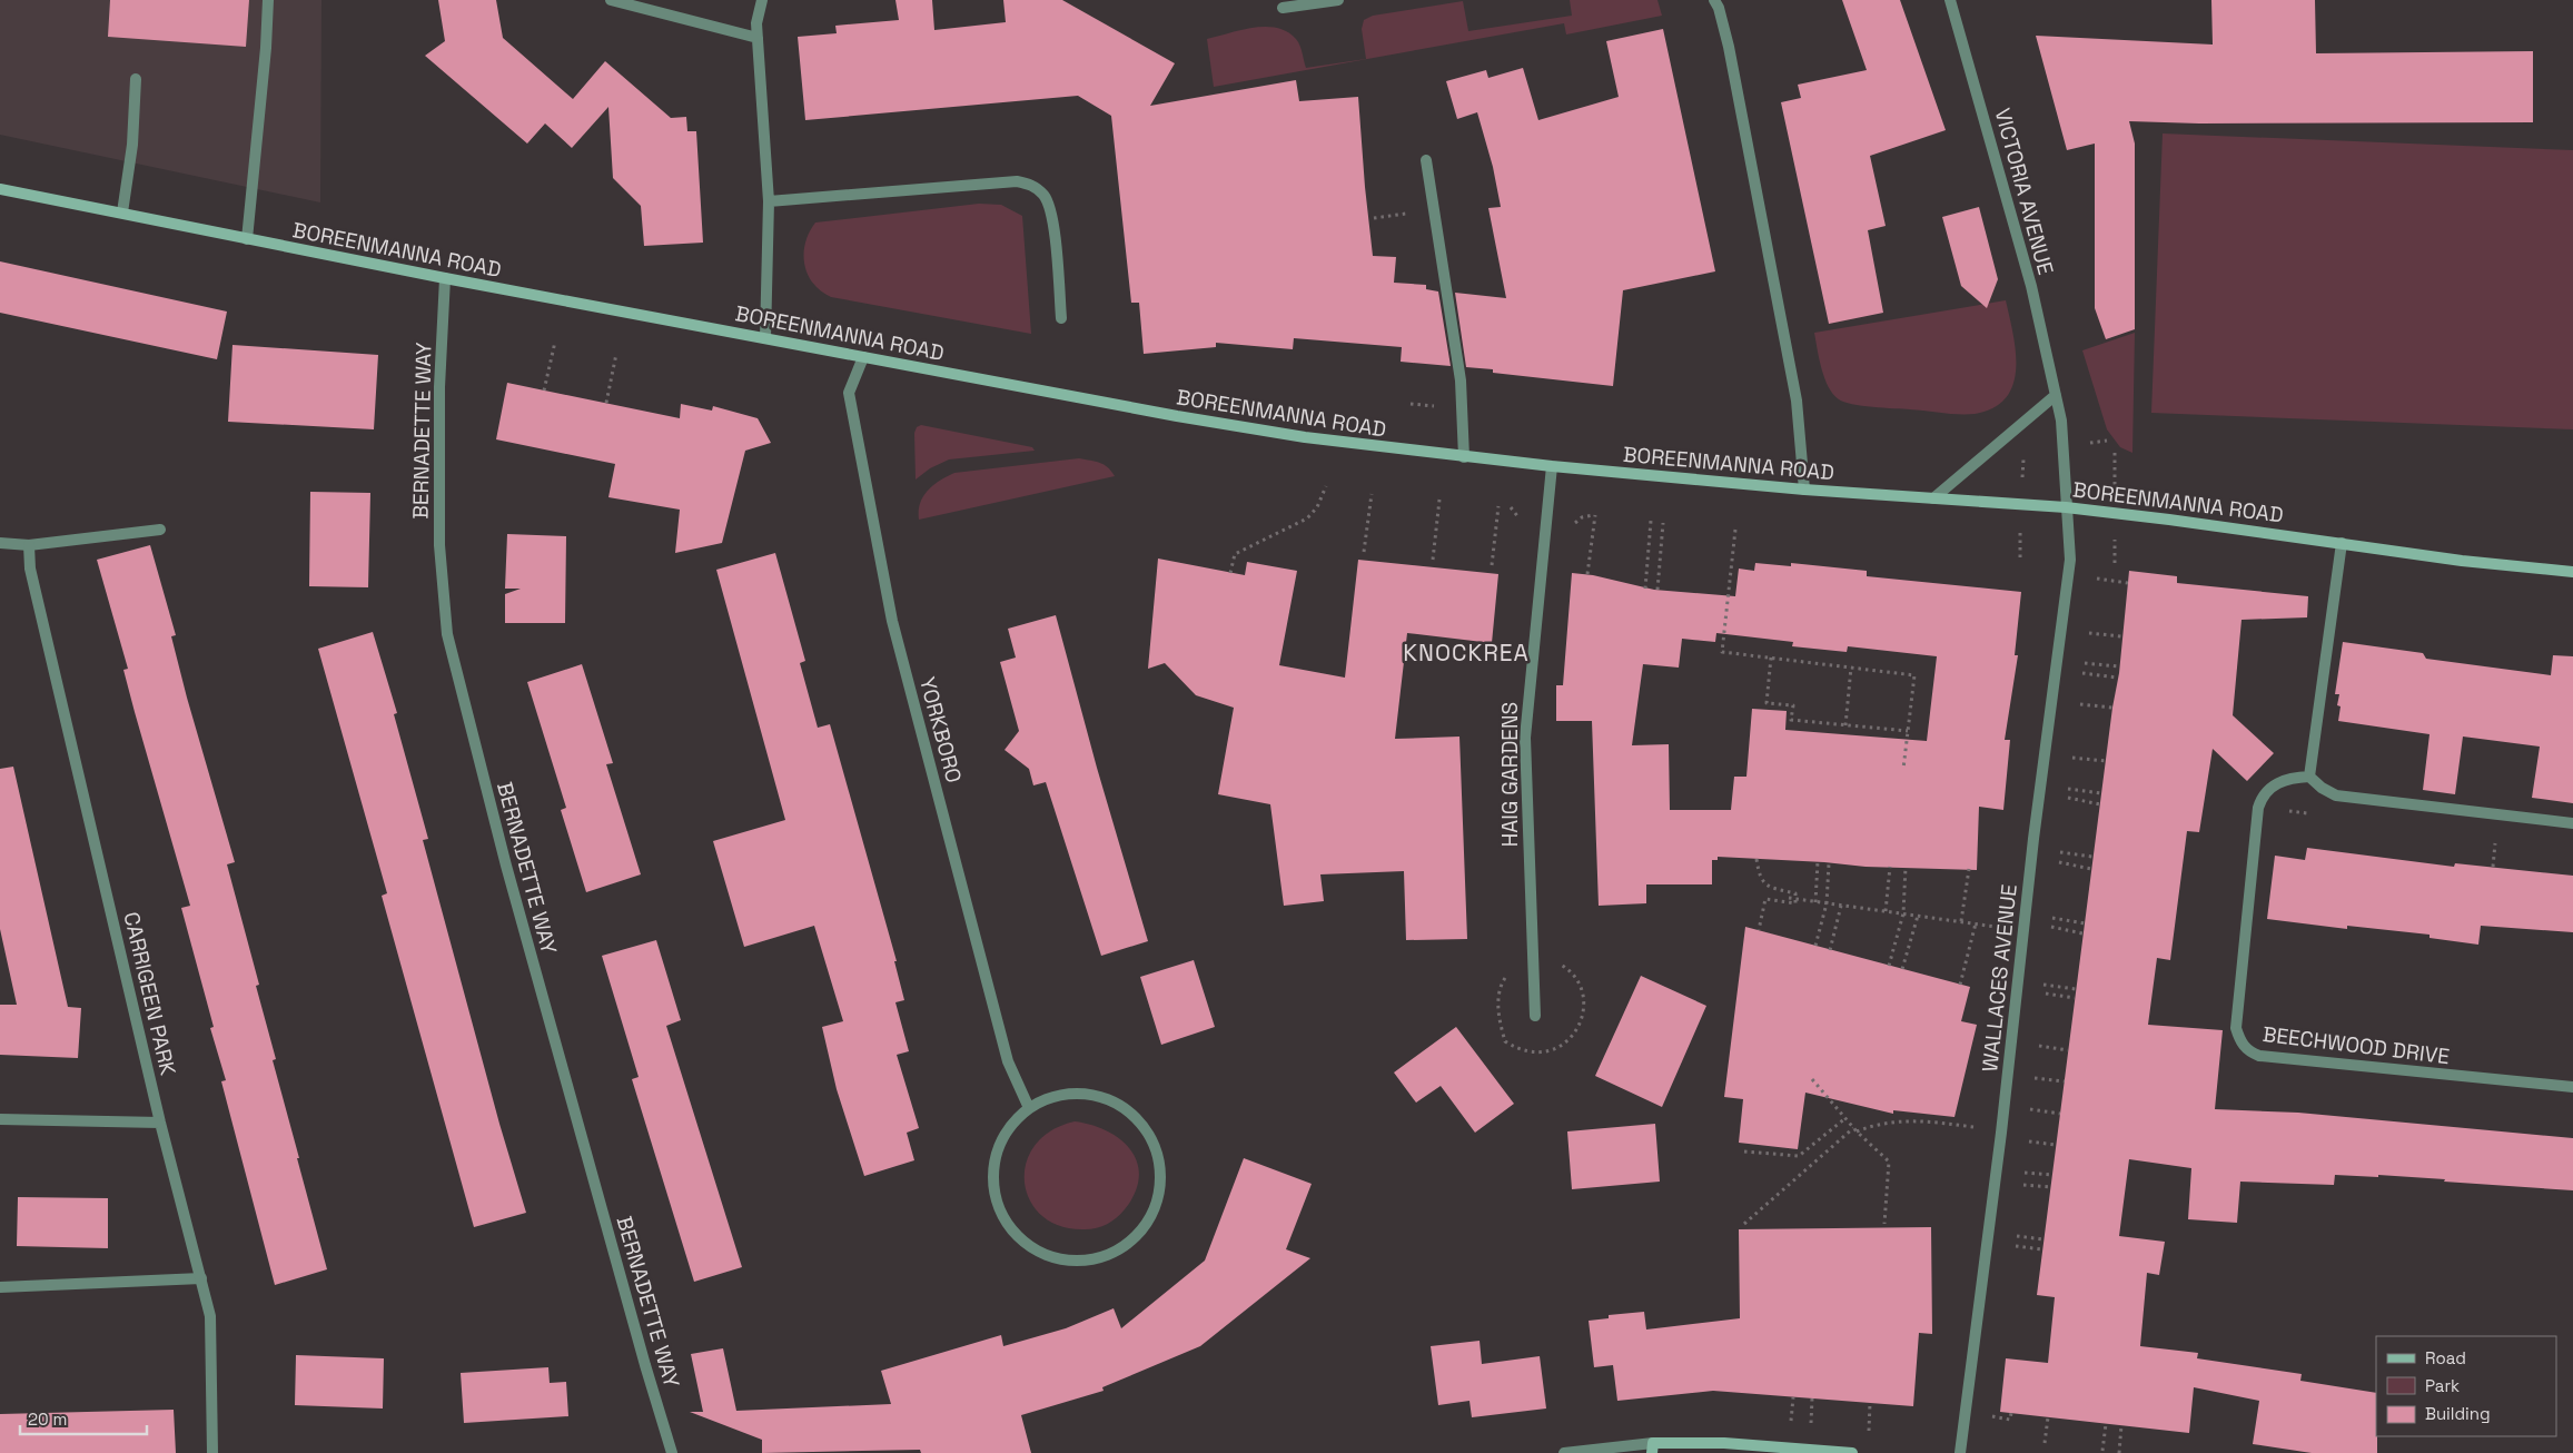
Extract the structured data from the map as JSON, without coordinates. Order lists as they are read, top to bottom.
{
  "streets": {
    "main road": ["BOREENMANNA ROAD"],
    "street": [
      "VICTORIA AVENUE",
      "BERNADETTE WAY",
      "YORKBORO",
      "HAIG GARDENS",
      "WALLACES AVENUE",
      "CARRIGEEN PARK",
      "BEECHWOOD DRIVE"
    ]
  },
  "crossings": [
    ["VICTORIA AVENUE", "BOREENMANNA ROAD"],
    ["VICTORIA AVENUE", "WALLACES AVENUE"],
    ["BOREENMANNA ROAD", "BERNADETTE WAY"],
    ["BOREENMANNA ROAD", "YORKBORO"],
    ["BOREENMANNA ROAD", "HAIG GARDENS"],
    ["BOREENMANNA ROAD", "WALLACES AVENUE"]
  ],
  "districts": ["KNOCKREA"],
  "legend": ["Road", "Park", "Building"],
  "scale_bar": "20 m"
}
